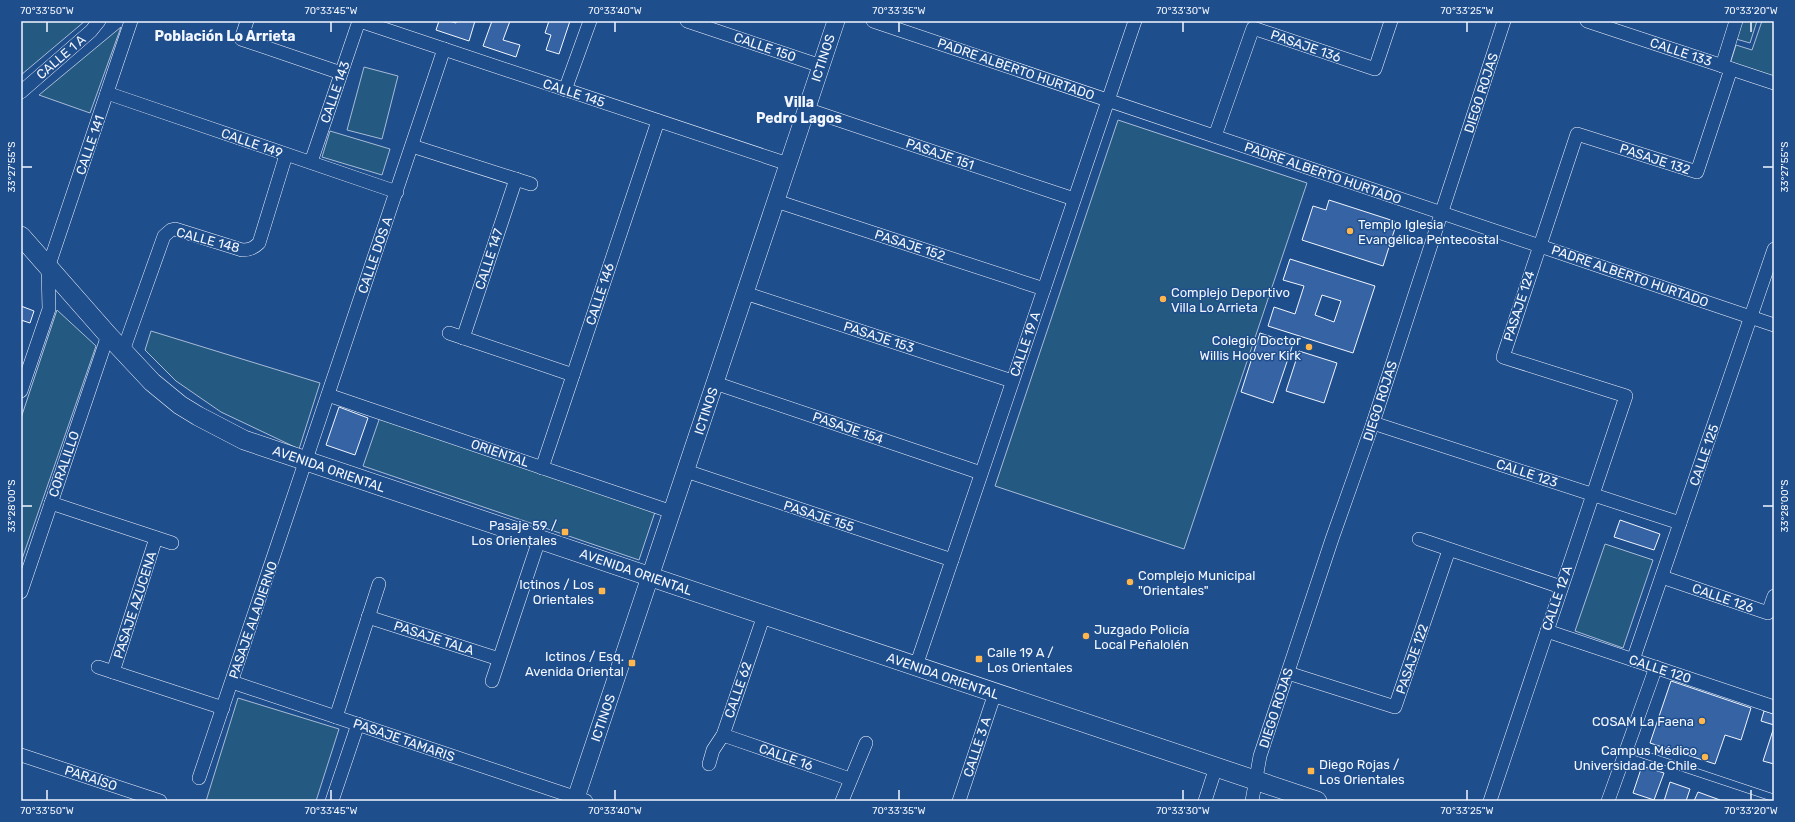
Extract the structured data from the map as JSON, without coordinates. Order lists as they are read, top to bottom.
{
  "streets": {
    "main road": ["AVENIDA ORIENTAL"],
    "street": [
      "PASAJE 136",
      "CALLE 150",
      "CALLE 133",
      "CALLE 1 A",
      "ICTINOS",
      "PADRE ALBERTO HURTADO",
      "CALLE 143",
      "CALLE 145",
      "DIEGO ROJAS",
      "CALLE 149",
      "CALLE 141",
      "PASAJE 151",
      "PASAJE 132",
      "CALLE 148",
      "PASAJE 152",
      "CALLE DOS A",
      "CALLE 147",
      "CALLE 146",
      "PASAJE 124",
      "PASAJE 153",
      "CALLE 19 A",
      "PASAJE 154",
      "ORIENTAL",
      "CALLE 125",
      "CORALILLO",
      "CALLE 123",
      "PASAJE 155",
      "CALLE 12 A",
      "CALLE 126",
      "PASAJE AZUCENA",
      "PASAJE ALADIERNO",
      "PASAJE TALA",
      "PASAJE 122",
      "CALLE 120",
      "CALLE 62",
      "PASAJE TAMARIS",
      "CALLE 3 A",
      "CALLE 16",
      "PARAÍSO"
    ]
  },
  "crossings": [
    ["PASAJE 136", "PADRE ALBERTO HURTADO"],
    ["CALLE 150", "ICTINOS"],
    ["CALLE 133", "PASAJE 132"],
    ["ICTINOS", "CALLE 145"],
    ["ICTINOS", "PASAJE 151"],
    ["ICTINOS", "PASAJE 152"],
    ["ICTINOS", "PASAJE 153"],
    ["ICTINOS", "PASAJE 154"],
    ["ICTINOS", "ORIENTAL"],
    ["ICTINOS", "AVENIDA ORIENTAL"],
    ["ICTINOS", "PASAJE 155"],
    ["ICTINOS", "PASAJE TAMARIS"],
    ["PADRE ALBERTO HURTADO", "DIEGO ROJAS"],
    ["PADRE ALBERTO HURTADO", "PASAJE 124"],
    ["PADRE ALBERTO HURTADO", "CALLE 19 A"],
    ["PADRE ALBERTO HURTADO", "CALLE 125"],
    ["CALLE 143", "CALLE 145"],
    ["CALLE 143", "CALLE 149"],
    ["CALLE 145", "CALLE DOS A"],
    ["CALLE 145", "CALLE 146"],
    ["DIEGO ROJAS", "AVENIDA ORIENTAL"],
    ["DIEGO ROJAS", "CALLE 123"],
    ["DIEGO ROJAS", "PASAJE 122"],
    ["CALLE 149", "CALLE 141"],
    ["CALLE 149", "CALLE 148"],
    ["CALLE 149", "CALLE DOS A"],
    ["CALLE 141", "AVENIDA ORIENTAL"],
    ["PASAJE 151", "CALLE 19 A"],
    ["PASAJE 132", "PASAJE 124"],
    ["CALLE 148", "AVENIDA ORIENTAL"],
    ["PASAJE 152", "CALLE 19 A"],
    ["CALLE DOS A", "ORIENTAL"],
    ["CALLE DOS A", "AVENIDA ORIENTAL"],
    ["CALLE DOS A", "PASAJE ALADIERNO"],
    ["CALLE 146", "ORIENTAL"],
    ["PASAJE 124", "CALLE 12 A"],
    ["PASAJE 153", "CALLE 19 A"],
    ["CALLE 19 A", "PASAJE 154"],
    ["CALLE 19 A", "AVENIDA ORIENTAL"],
    ["CALLE 19 A", "PASAJE 155"],
    ["CALLE 125", "CALLE 123"],
    ["CALLE 125", "CALLE 126"],
    ["CALLE 125", "CALLE 120"],
    ["CORALILLO", "AVENIDA ORIENTAL"],
    ["CORALILLO", "PASAJE AZUCENA"],
    ["AVENIDA ORIENTAL", "PASAJE ALADIERNO"],
    ["AVENIDA ORIENTAL", "CALLE 62"],
    ["AVENIDA ORIENTAL", "CALLE 3 A"],
    ["CALLE 123", "CALLE 12 A"],
    ["CALLE 12 A", "CALLE 120"],
    ["PASAJE AZUCENA", "PASAJE ALADIERNO"],
    ["PASAJE ALADIERNO", "PASAJE TAMARIS"],
    ["CALLE 62", "CALLE 16"]
  ],
  "districts": ["Población Lo Arrieta", "Villa Pedro Lagos"],
  "places": {
    "other": [
      "Templo Iglesia Evangélica Pentecostal",
      "Complejo Deportivo Villa Lo Arrieta",
      "Colegio Doctor Willis Hoover Kirk",
      "Complejo Municipal \"Orientales\"",
      "Juzgado Policía Local Peñalolén",
      "COSAM La Faena",
      "Campus Médico Universidad de Chile"
    ],
    "transit": [
      "Pasaje 59 / Los Orientales",
      "Ictinos / Los Orientales",
      "Calle 19 A / Los Orientales",
      "Ictinos / Esq. Avenida Oriental",
      "Diego Rojas / Los Orientales"
    ]
  },
  "coordinates": [
    "70°33'50\"W",
    "70°33'45\"W",
    "70°33'40\"W",
    "70°33'35\"W",
    "70°33'30\"W",
    "70°33'25\"W",
    "70°33'20\"W",
    "33°27'55\"S",
    "33°28'00\"S"
  ]
}
